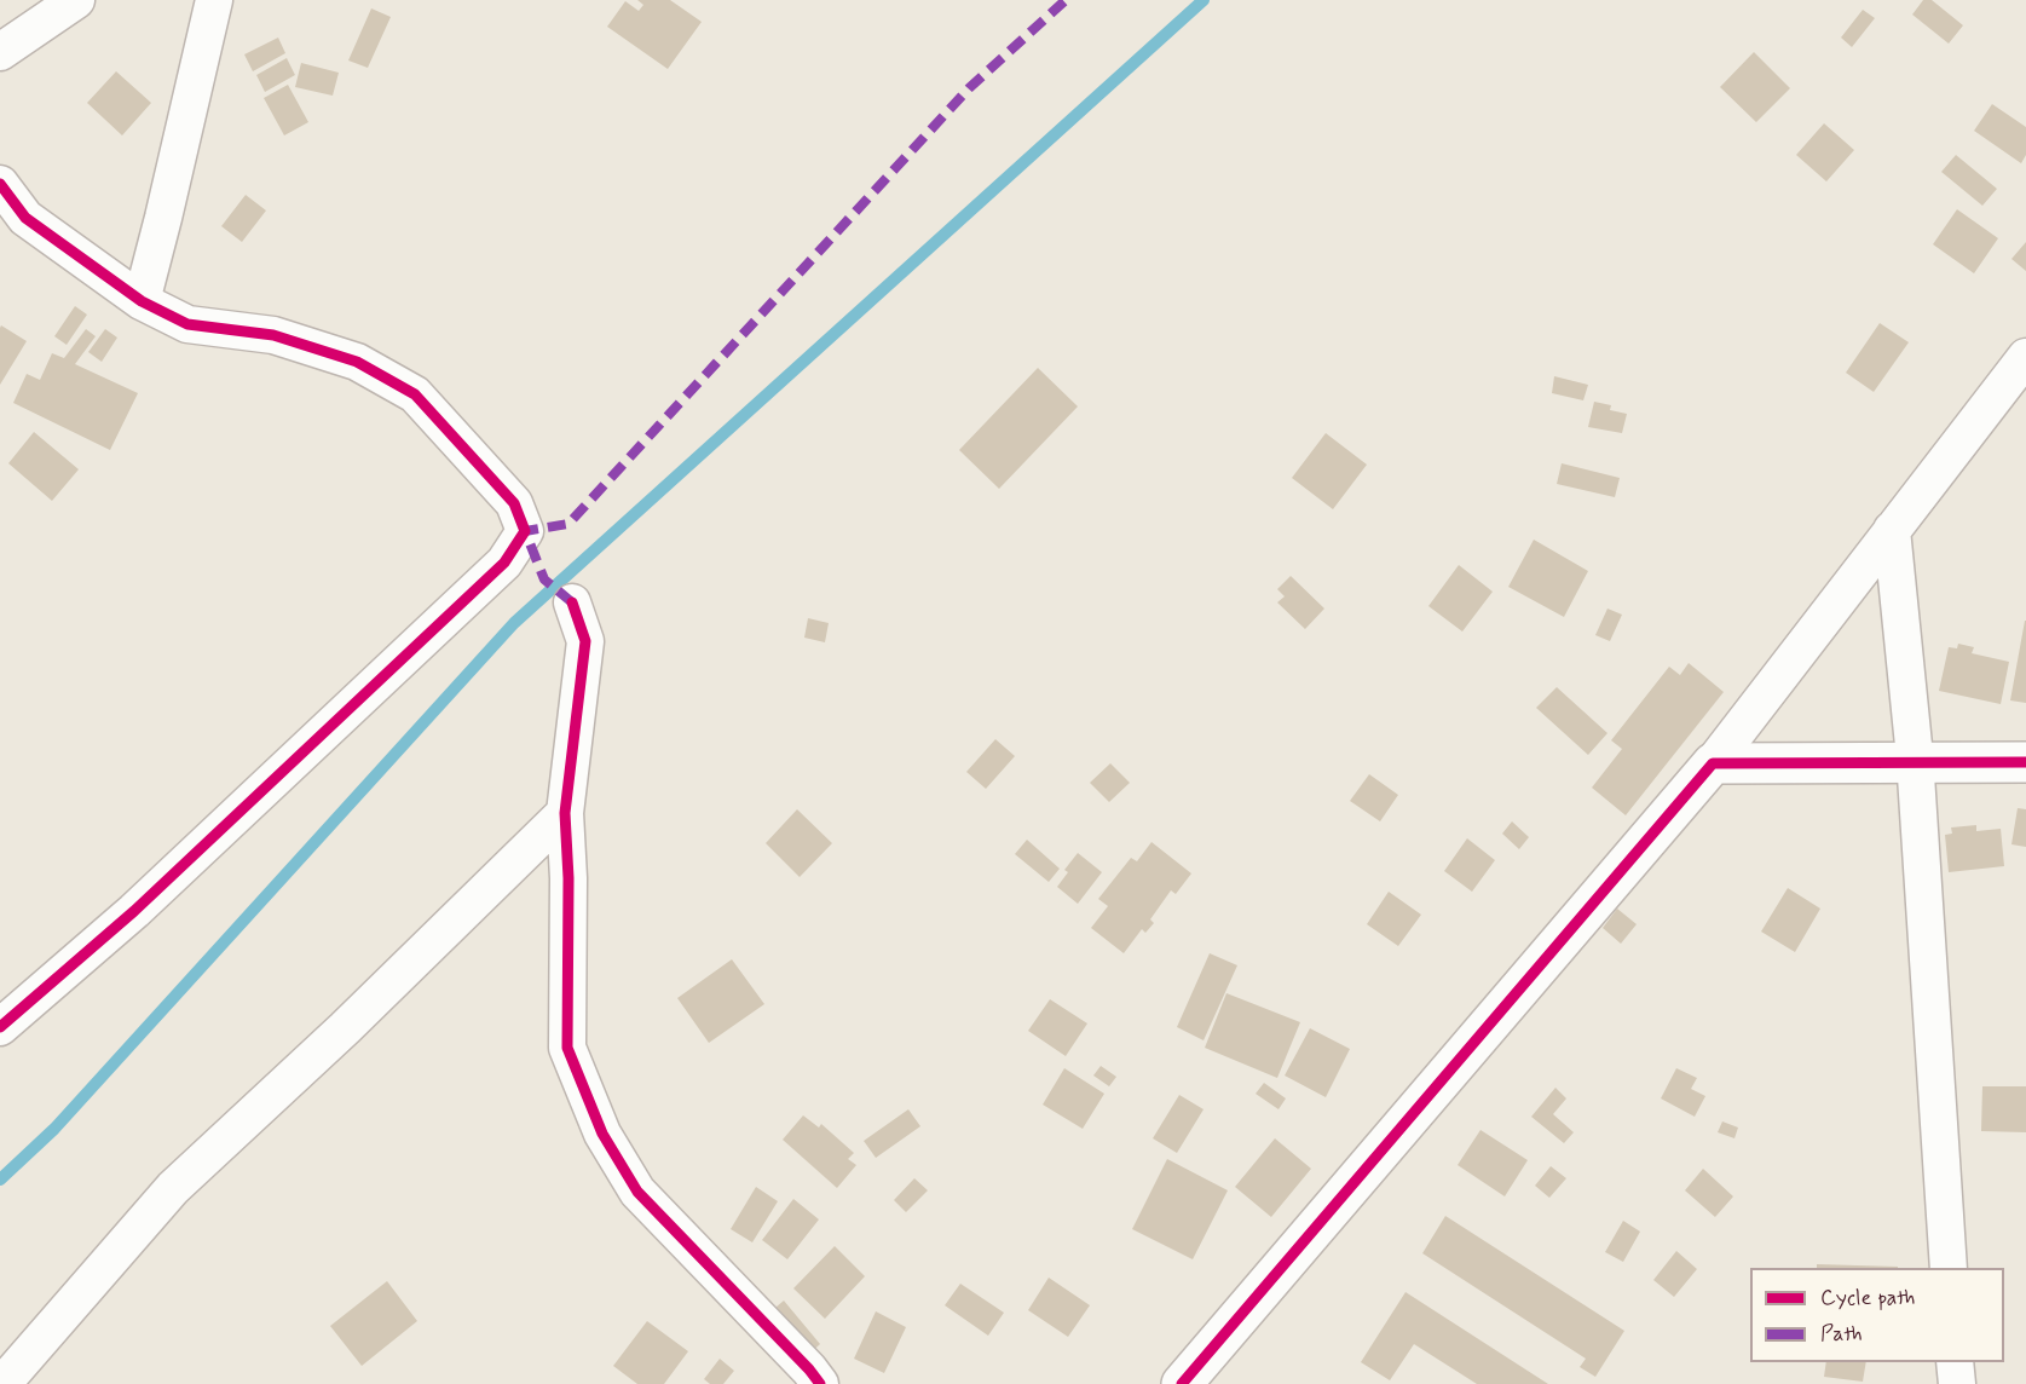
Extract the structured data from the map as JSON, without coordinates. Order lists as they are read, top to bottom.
{
  "legend": ["Cycle path", "Path"]
}
